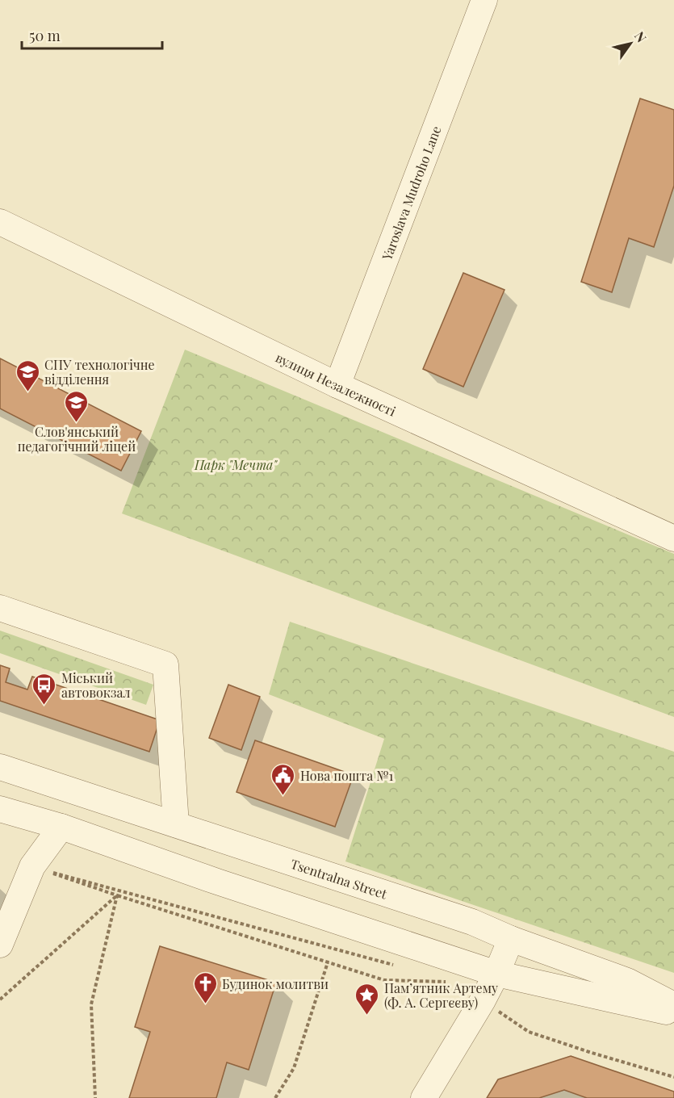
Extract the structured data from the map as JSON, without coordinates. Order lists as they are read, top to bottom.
{
  "streets": {
    "street": ["Yaroslava Mudroho Lane", "вулиця Незалежності", "Tsentralna Street"]
  },
  "crossings": [
    ["Yaroslava Mudroho Lane", "вулиця Незалежності"]
  ],
  "parks": ["Парк \"Мечта\""],
  "places": {
    "school or university": ["СПУ технологічне відділення", "Слов'янський педагогічний ліцей"],
    "bus stop": ["Міський автовокзал"],
    "public building": ["Нова пошта №1"],
    "church": ["Будинок молитви"],
    "place": ["Пам’ятник Артему (Ф. А. Сергєєву)"]
  },
  "scale_bar": "50 m",
  "north": "top right"
}
